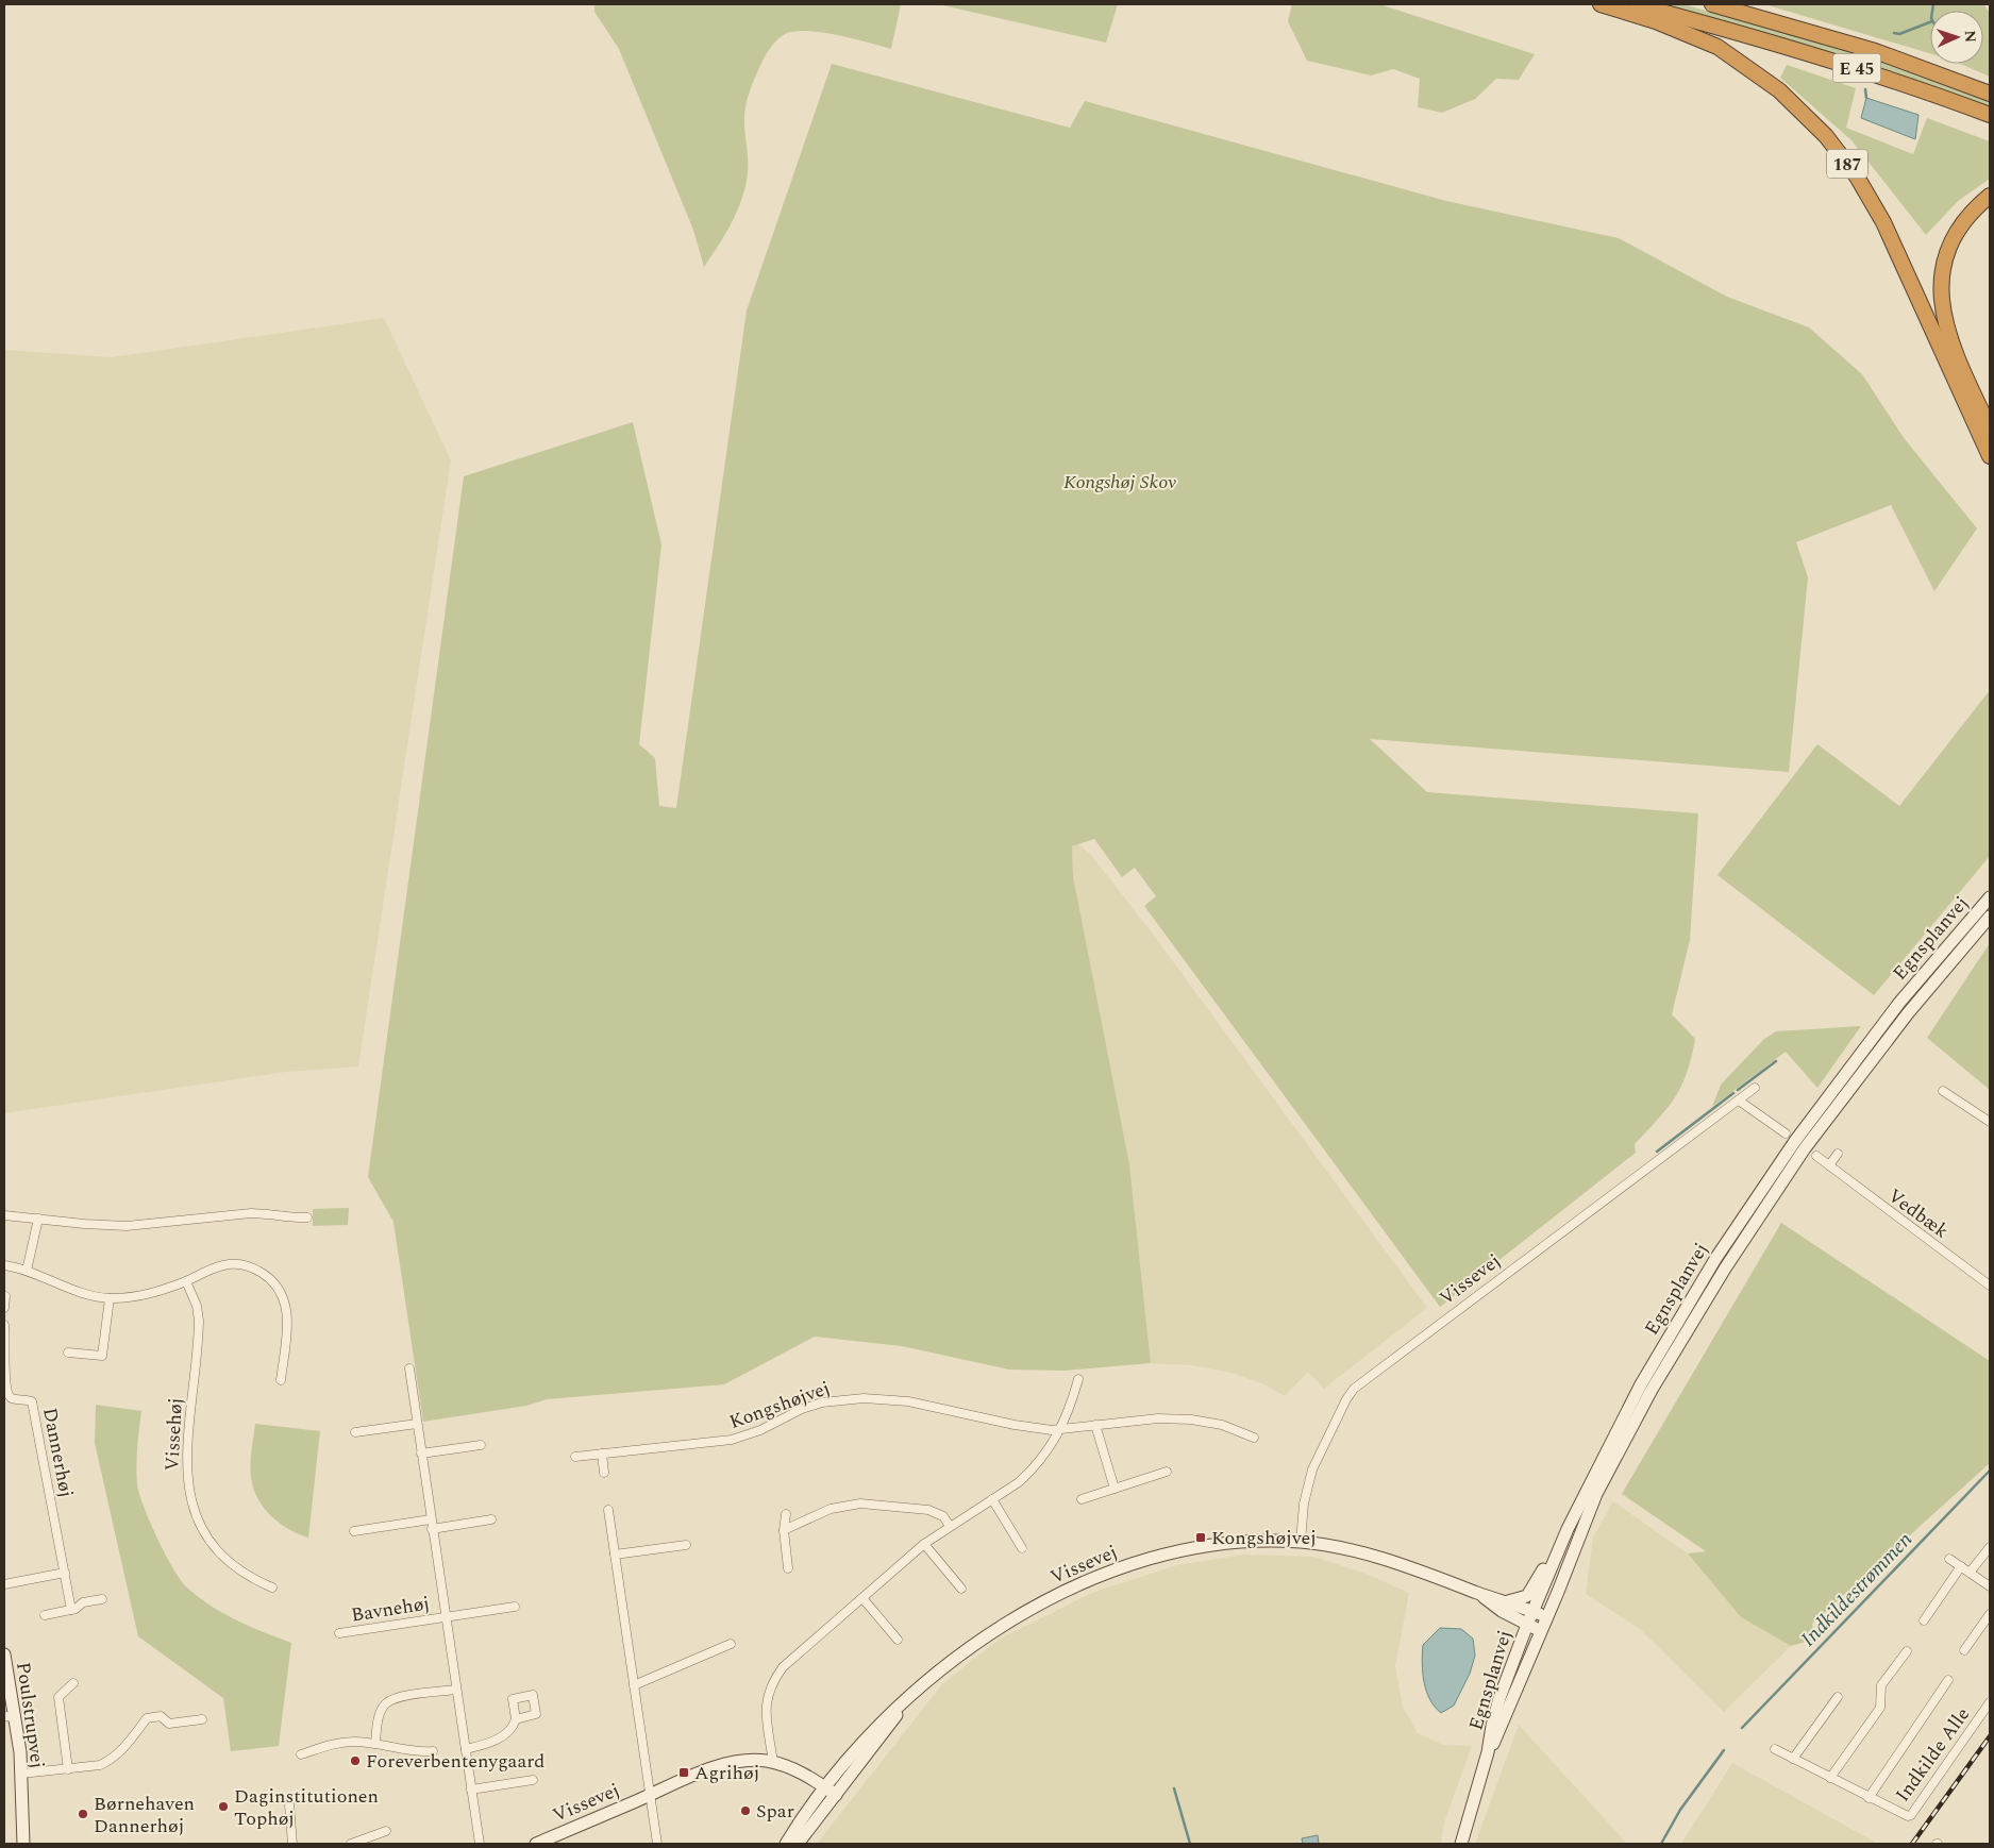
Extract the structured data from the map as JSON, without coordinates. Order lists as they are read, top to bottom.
{
  "streets": {
    "highway": ["E 45", "187"],
    "main road": ["Egnsplanvej", "Vissevej", "Poulstrupvej"],
    "street": [
      "Vedbæk",
      "Kongshøjvej",
      "Vissehøj",
      "Dannerhøj",
      "Bavnehøj",
      "Indkilde Alle"
    ]
  },
  "crossings": [
    ["Egnsplanvej", "Vissevej"]
  ],
  "water": ["Indkildestrømmen"],
  "parks": ["Kongshøj Skov"],
  "places": {
    "transit": ["Kongshøjvej", "Agrihøj"],
    "other": [
      "Foreverbentenygaard",
      "Daginstitutionen Tophøj",
      "Spar",
      "Børnehaven Dannerhøj"
    ]
  },
  "north": "right"
}
